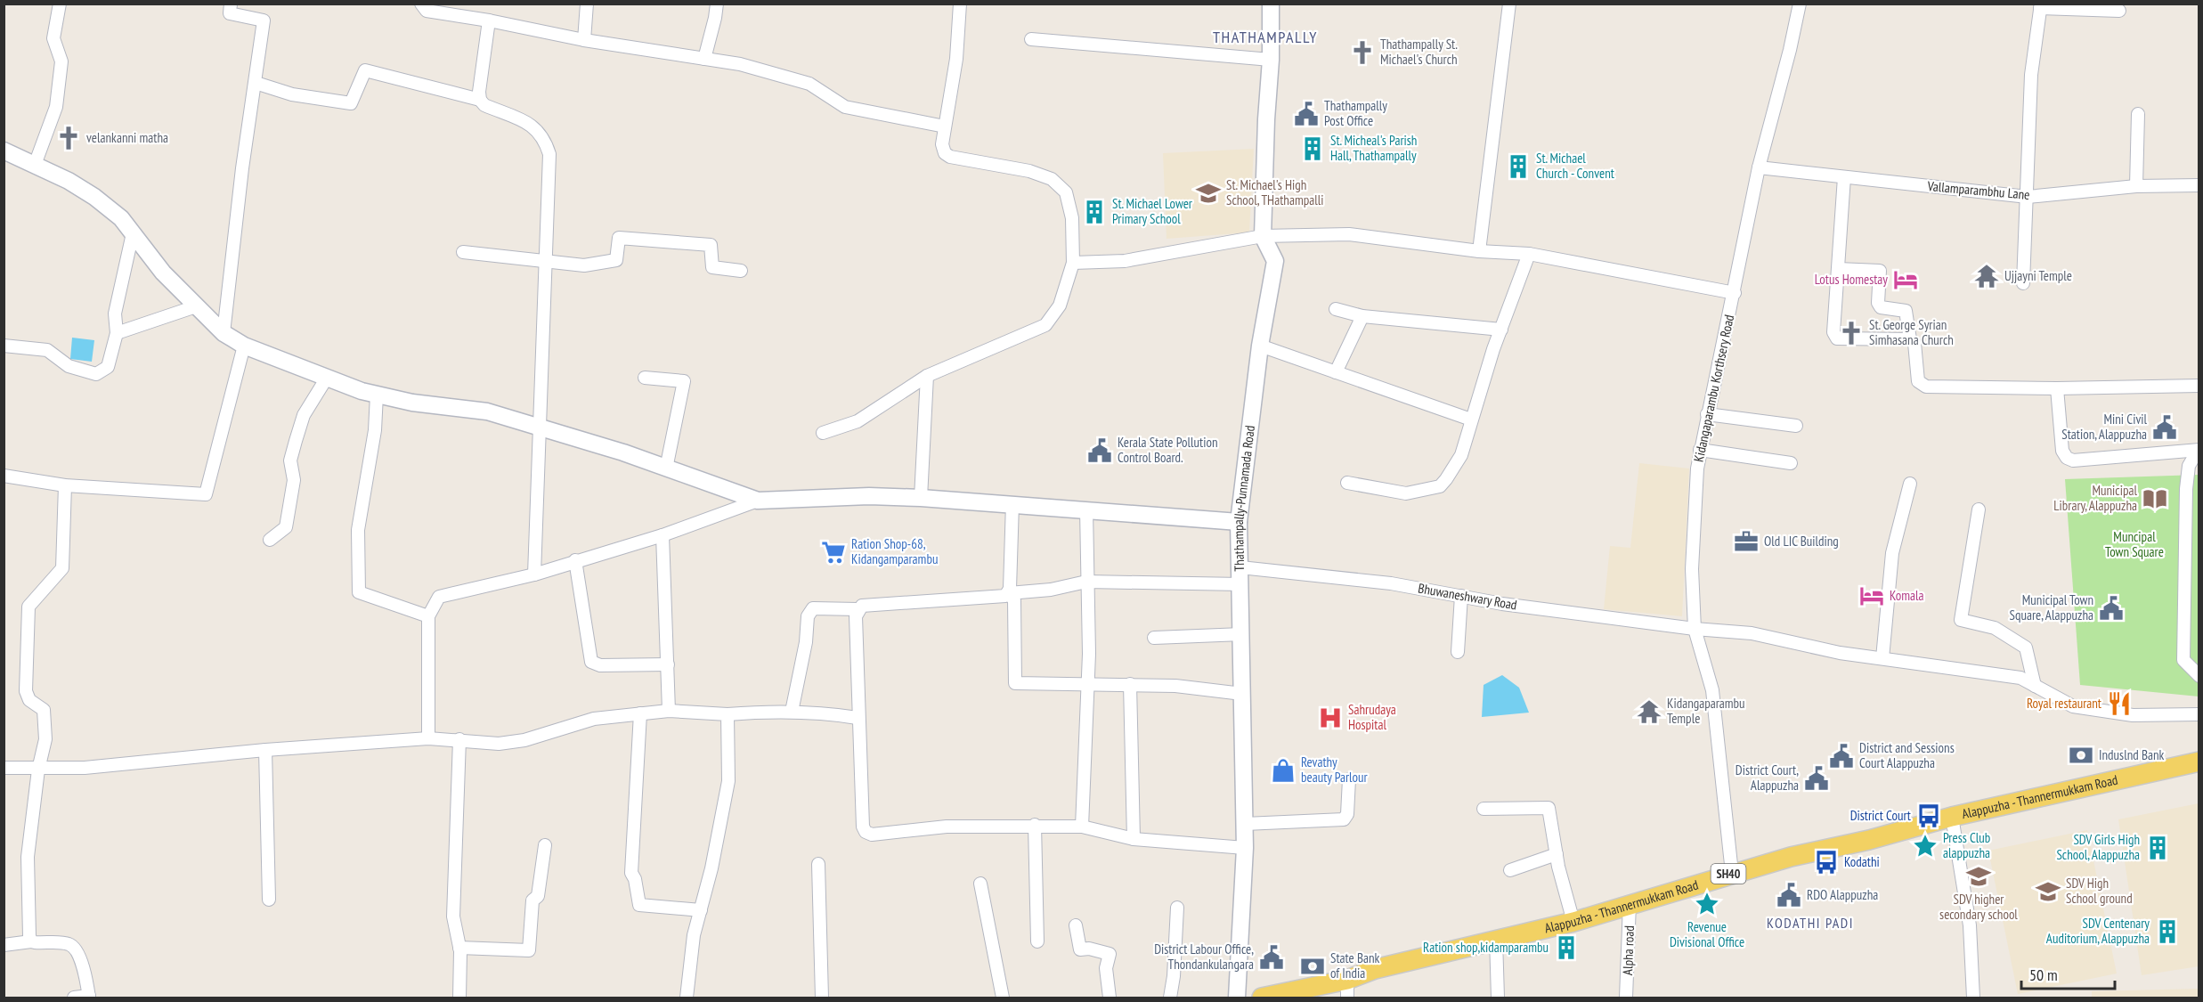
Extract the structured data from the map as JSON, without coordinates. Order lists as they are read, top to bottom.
{
  "streets": {
    "main road": ["Thathampally-Punnamada Road", "Alappuzha - Thannermukkam Road", "SH40"],
    "street": [
      "Vallamparambhu Lane",
      "Kidangaparambu Korthsery Road",
      "Bhuwaneshwary Road",
      "Alpha road"
    ]
  },
  "crossings": [
    ["Vallamparambhu Lane", "Kidangaparambu Korthsery Road"],
    ["Kidangaparambu Korthsery Road", "Bhuwaneshwary Road"],
    ["Kidangaparambu Korthsery Road", "Alappuzha - Thannermukkam Road"],
    ["Thathampally-Punnamada Road", "Bhuwaneshwary Road"],
    ["Alappuzha - Thannermukkam Road", "Alpha road"]
  ],
  "districts": ["THATHAMPALLY", "KODATHI PADI"],
  "parks": ["Muncipal Town Square"],
  "places": {
    "church": ["Thathampally St. Michael's Church", "velankanni matha", "St. George Syrian Simhasana Church"],
    "public building": [
      "Thathampally Post Office",
      "Mini Civil Station, Alappuzha",
      "Kerala State Pollution Control Board.",
      "Municipal Town Square, Alappuzha",
      "District and Sessions Court Alappuzha",
      "District Court, Alappuzha",
      "RDO Alappuzha",
      "District Labour Office, Thondankulangara"
    ],
    "building": [
      "St. Micheal's Parish Hall, Thathampally",
      "St. Michael Church - Convent",
      "St. Michael Lower Primary School",
      "SDV Girls High School, Alappuzha",
      "SDV Centenary Auditorium, Alappuzha",
      "Ration shop,kidamparambu"
    ],
    "school or university": ["St. Michael's High School, THathampalli", "SDV higher secondary school", "SDV High School ground"],
    "temple": ["Ujjayni Temple", "Kidangaparambu Temple"],
    "hotel": ["Lotus Homestay", "Komala"],
    "library": ["Municipal Library, Alappuzha"],
    "office": ["Old LIC Building"],
    "supermarket": ["Ration Shop-68, Kidangamparambu"],
    "restaurant": ["Royal restaurant"],
    "hospital": ["Sahrudaya Hospital"],
    "bank": ["Induslnd Bank", "State Bank of India"],
    "shop": ["Revathy beauty Parlour"],
    "bus stop": ["District Court", "Kodathi"],
    "place": ["Press Club alappuzha", "Revenue Divisional Office"]
  },
  "scale_bar": "50 m"
}
